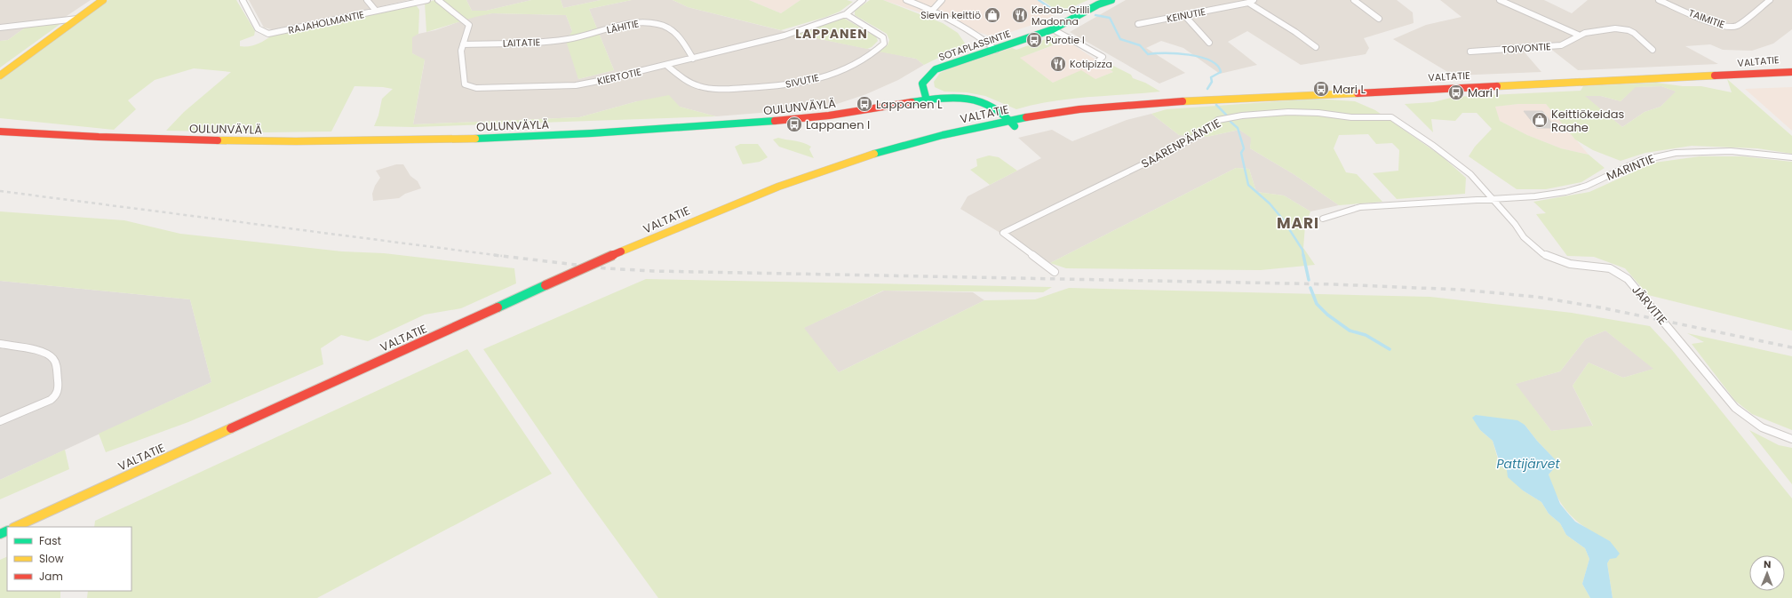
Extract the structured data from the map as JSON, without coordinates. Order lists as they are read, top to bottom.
{
  "streets": {
    "main road": ["SOTAPLASSINTIE", "VALTATIE", "OULUNVÄYLÄ"],
    "street": [
      "KEINUTIE",
      "TAIMITIE",
      "RAJAHOLMANTIE",
      "LÄHITIE",
      "LAITATIE",
      "TOIVONTIE",
      "KIERTOTIE",
      "SIVUTIE",
      "SAARENPÄÄNTIE",
      "MARINTIE",
      "JÄRVITIE"
    ]
  },
  "crossings": [
    ["LÄHITIE", "LAITATIE"],
    ["LÄHITIE", "KIERTOTIE"],
    ["LAITATIE", "KIERTOTIE"],
    ["SOTAPLASSINTIE", "OULUNVÄYLÄ"],
    ["VALTATIE", "OULUNVÄYLÄ"],
    ["KIERTOTIE", "SIVUTIE"],
    ["SAARENPÄÄNTIE", "MARINTIE"],
    ["SAARENPÄÄNTIE", "JÄRVITIE"],
    ["MARINTIE", "JÄRVITIE"]
  ],
  "districts": ["LAPPANEN", "MARI"],
  "water": ["Pattijärvet"],
  "places": {
    "shop": ["Sievin keittiö", "Keittiökeidas Raahe"],
    "restaurant": ["Kebab-Grilli Madonna", "Kotipizza"],
    "bus stop": [
      "Purotie I",
      "Mari L",
      "Mari I",
      "Lappanen L",
      "Lappanen I"
    ]
  },
  "legend": ["Fast", "Slow", "Jam"],
  "north": "top"
}
